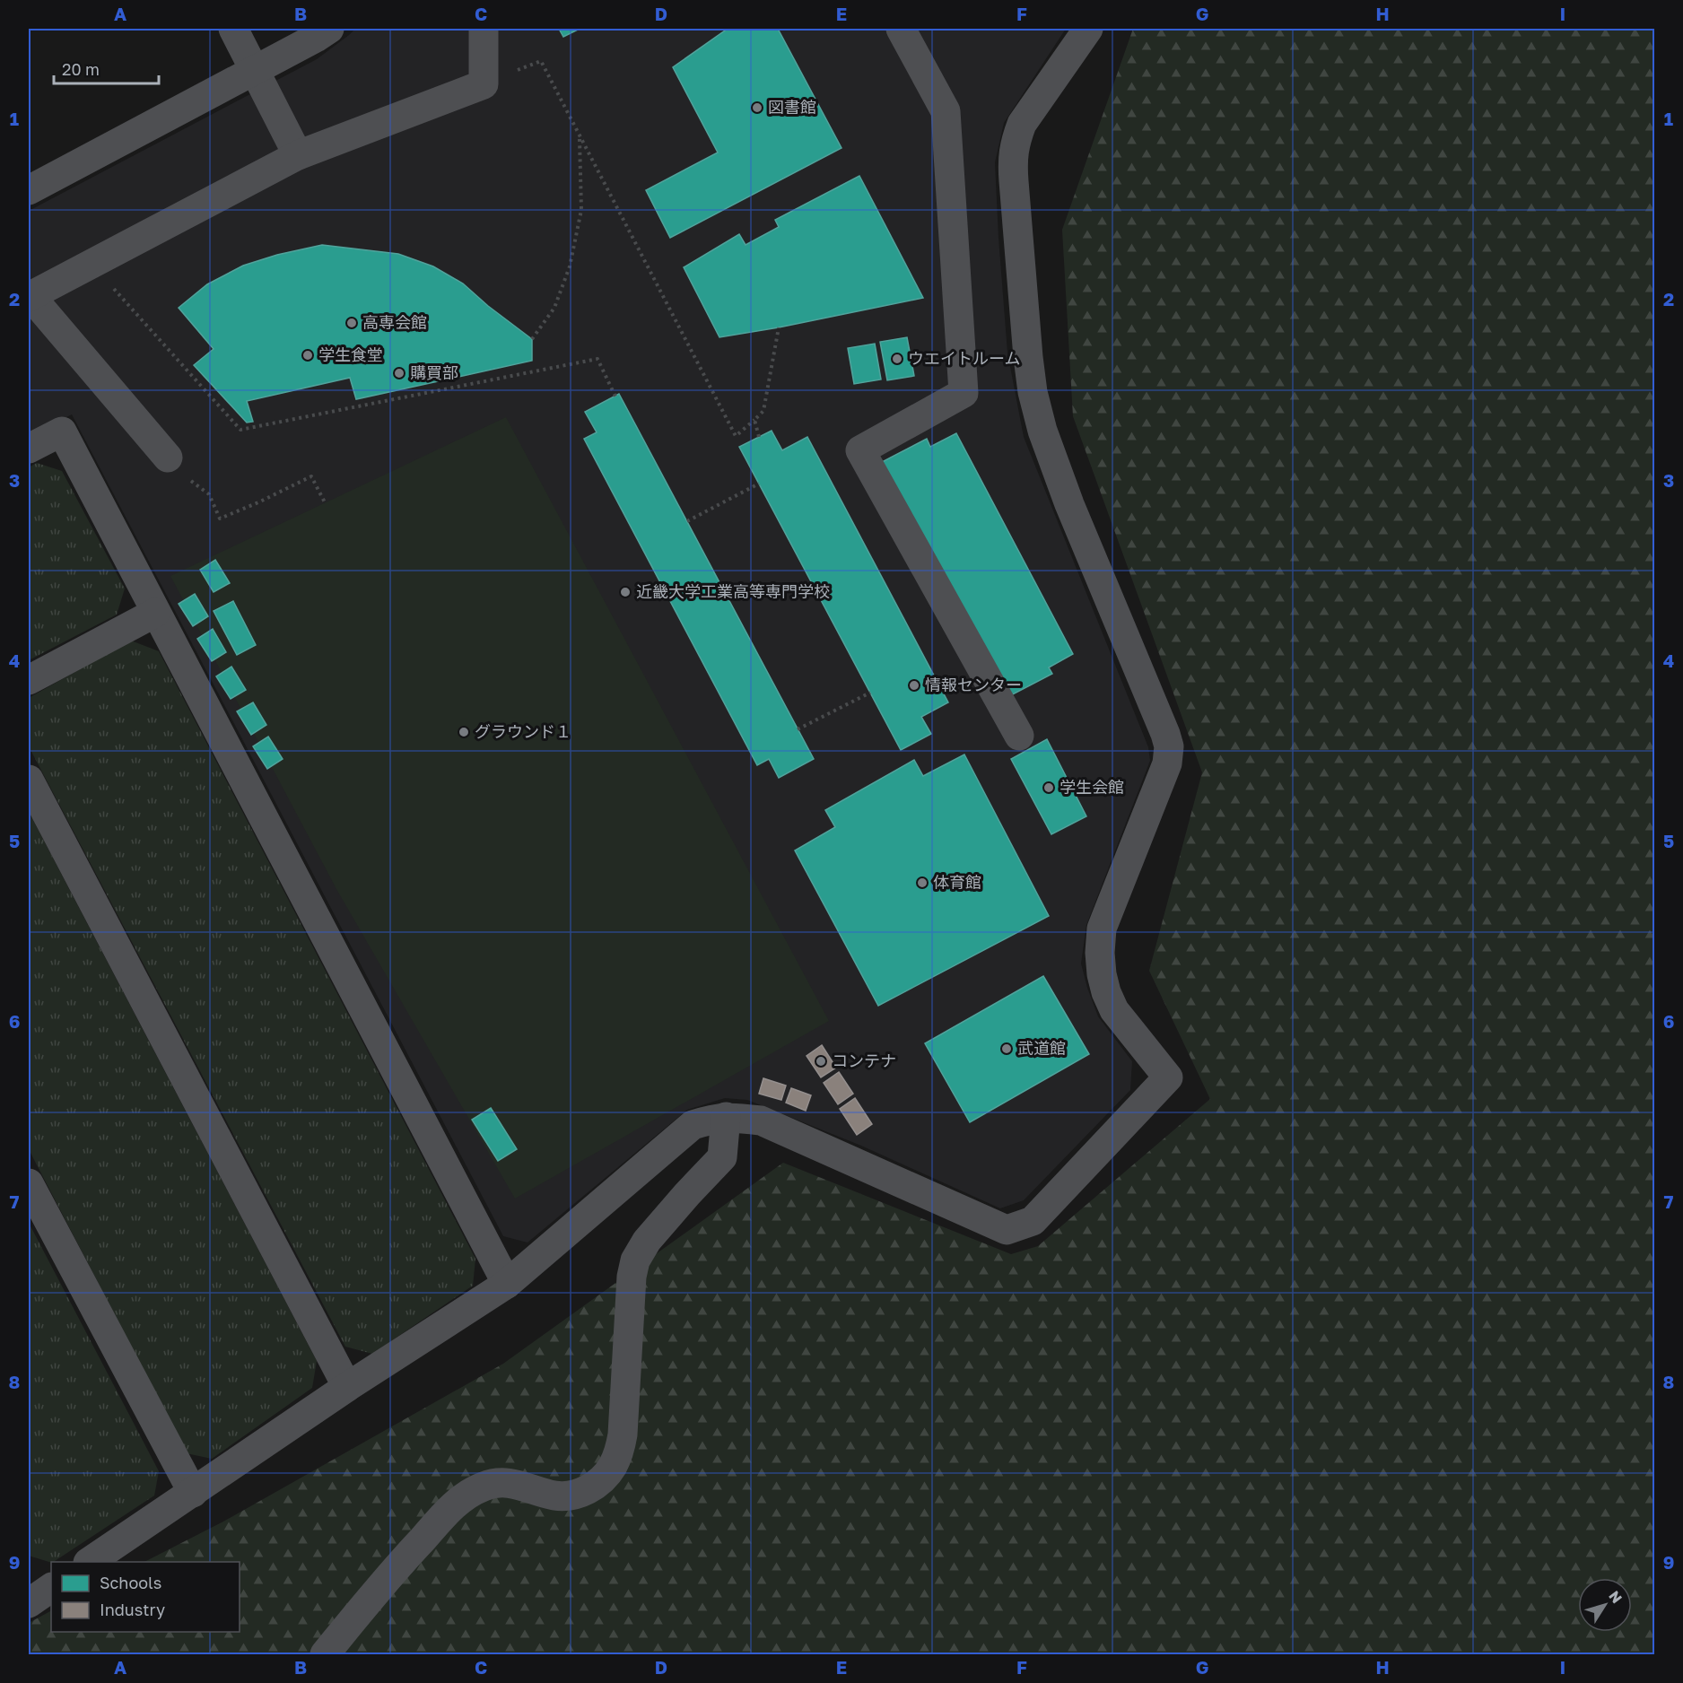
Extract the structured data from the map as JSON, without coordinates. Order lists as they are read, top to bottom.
{
  "places": [
    "図書館",
    "高専会館",
    "学生食堂",
    "ウエイトルーム",
    "購買部",
    "近畿大学工業高等専門学校",
    "情報センター",
    "グラウンド１",
    "学生会館",
    "体育館",
    "武道館",
    "コンテナ"
  ],
  "legend": ["Schools", "Industry"],
  "scale_bar": "20 m",
  "north": "top right",
  "grid": {
    "columns": [
      "A",
      "B",
      "C",
      "D",
      "E",
      "F",
      "G",
      "H",
      "I"
    ],
    "rows": [
      "1",
      "2",
      "3",
      "4",
      "5",
      "6",
      "7",
      "8",
      "9"
    ]
  }
}
